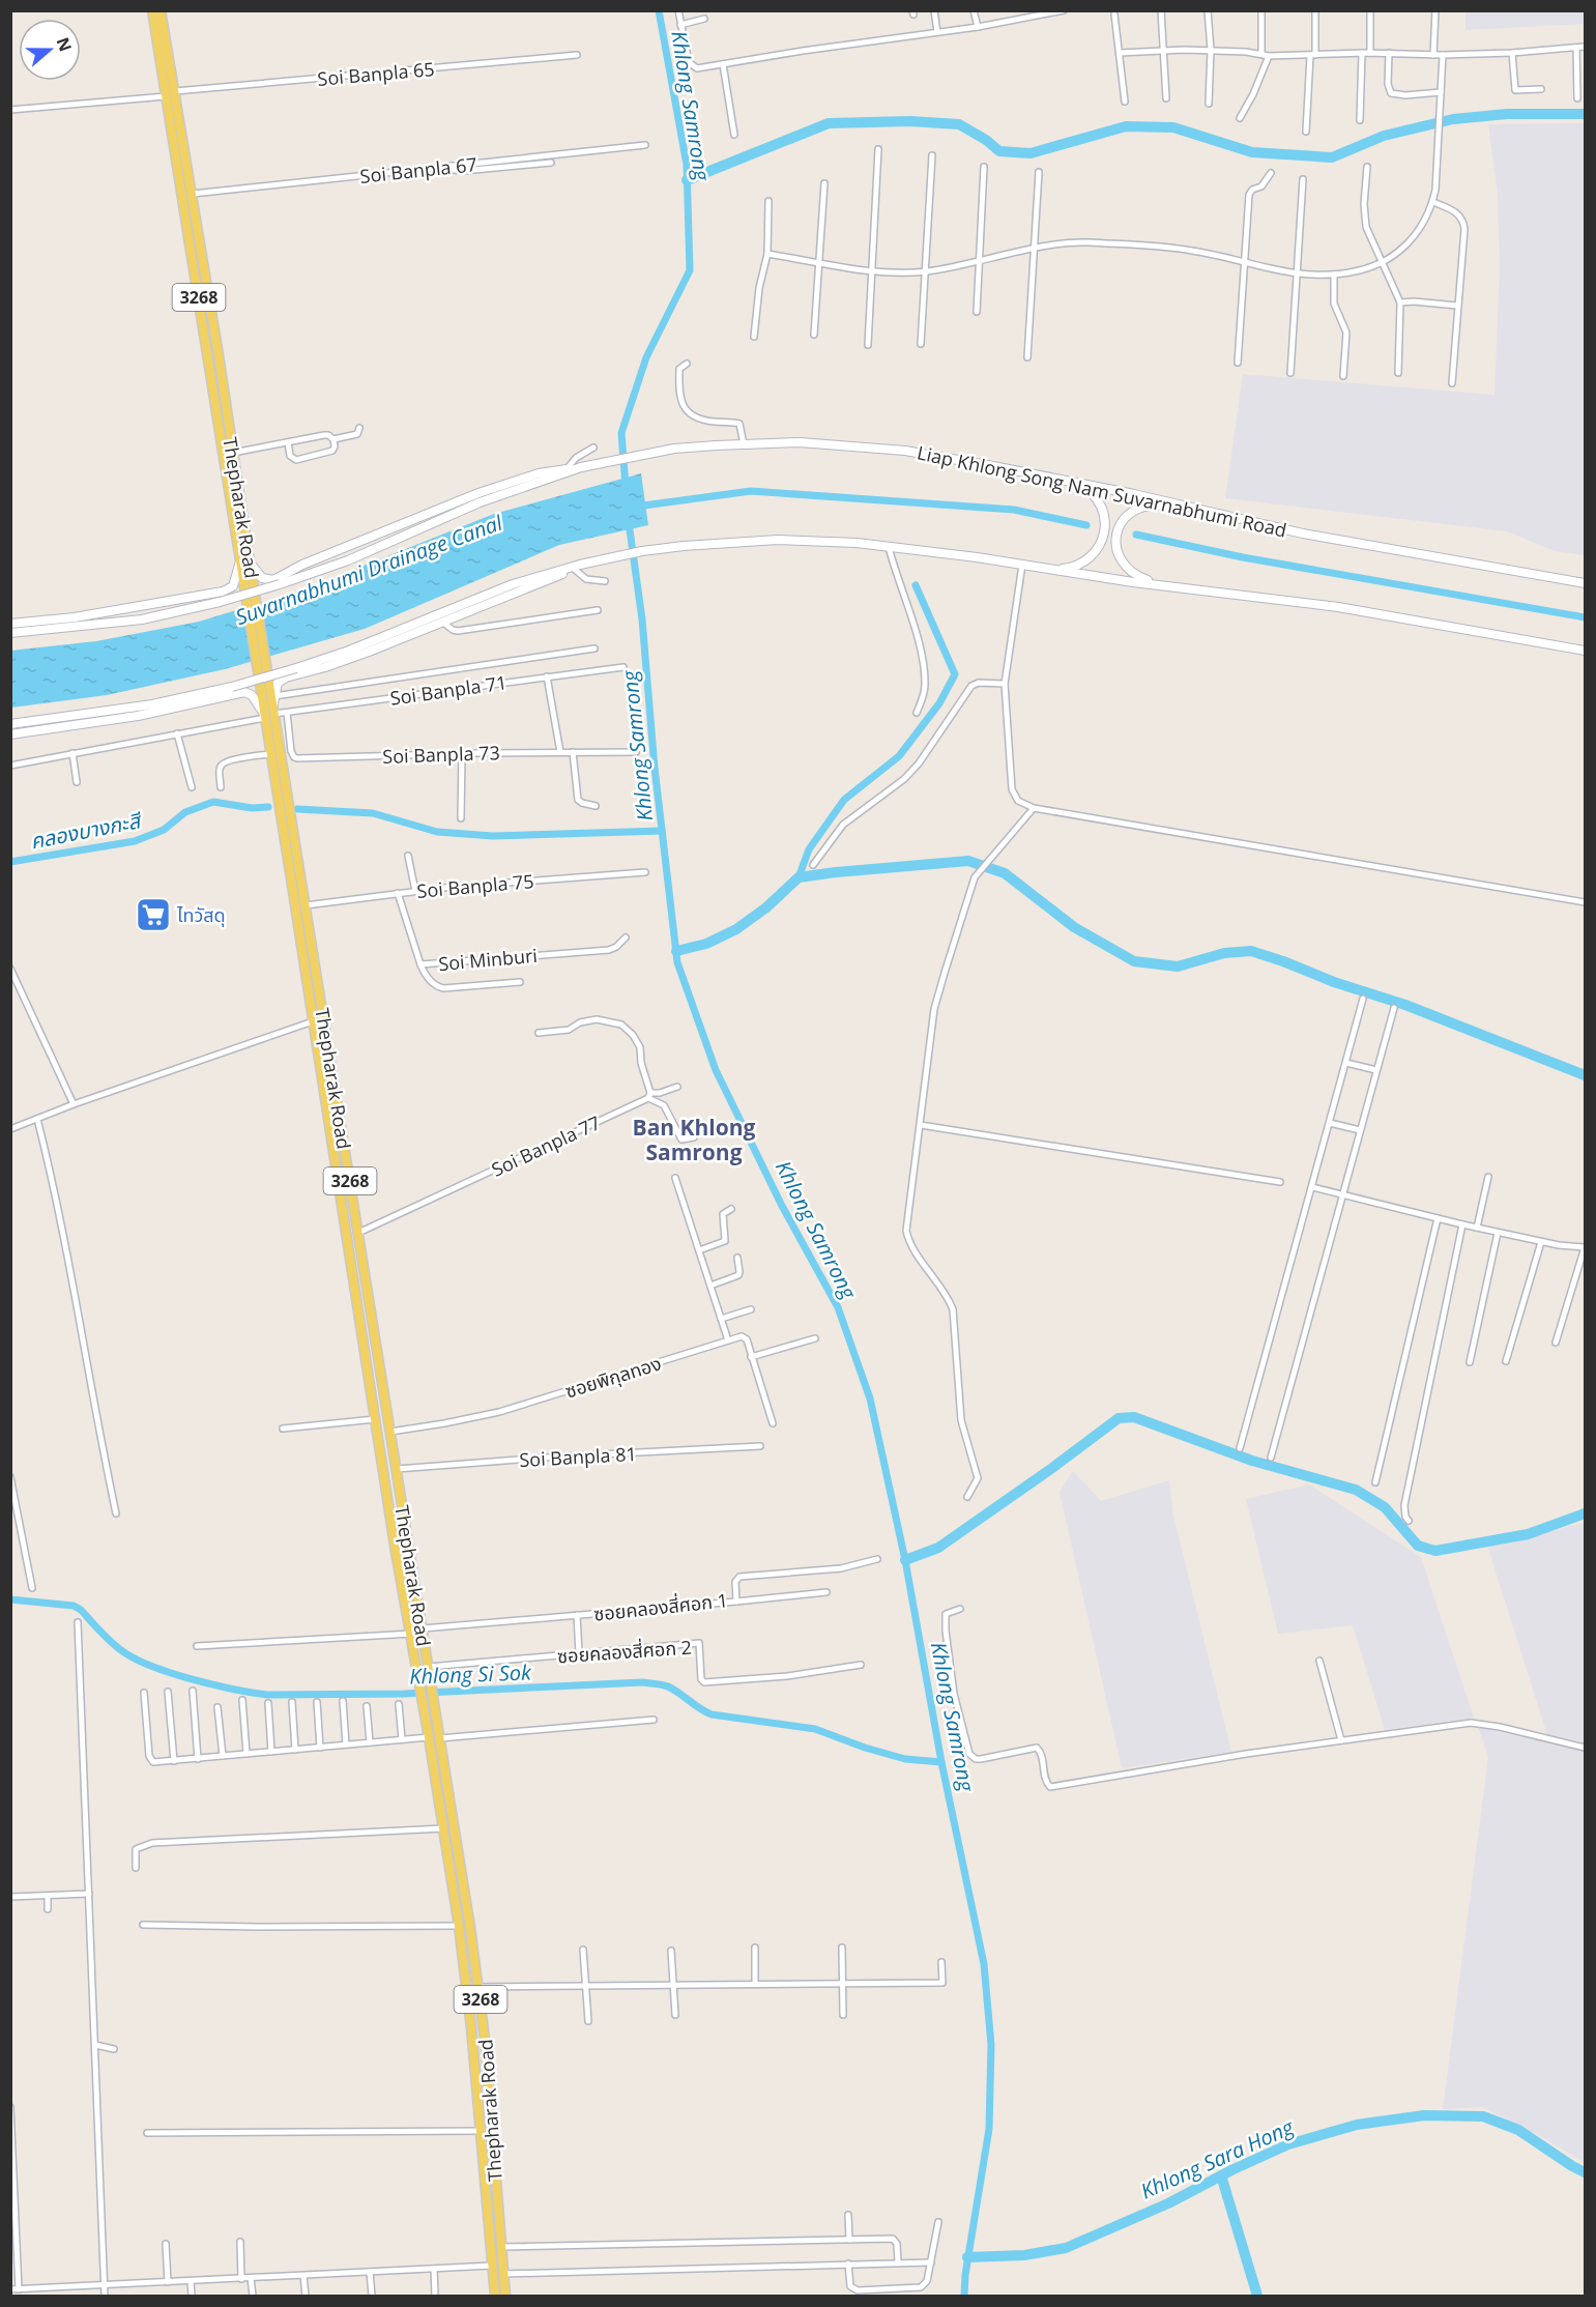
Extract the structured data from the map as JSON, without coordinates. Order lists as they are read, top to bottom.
{
  "streets": {
    "main road": ["3268", "Liap Khlong Song Nam Suvarnabhumi Road", "Thepharak Road"],
    "street": [
      "Soi Banpla 65",
      "Soi Banpla 67",
      "Soi Banpla 71",
      "Soi Banpla 73",
      "Soi Banpla 75",
      "Soi Minburi",
      "Soi Banpla 77",
      "ซอยพิกุลทอง",
      "Soi Banpla 81",
      "ซอยคลองสี่ศอก 1",
      "ซอยคลองสี่ศอก 2"
    ]
  },
  "crossings": [
    ["Soi Banpla 65", "Thepharak Road"],
    ["Soi Banpla 67", "Thepharak Road"],
    ["Thepharak Road", "Soi Banpla 71"],
    ["Thepharak Road", "Soi Banpla 75"],
    ["Thepharak Road", "Soi Banpla 77"],
    ["Thepharak Road", "ซอยพิกุลทอง"],
    ["Thepharak Road", "Soi Banpla 81"],
    ["Thepharak Road", "ซอยคลองสี่ศอก 1"],
    ["Thepharak Road", "ซอยคลองสี่ศอก 2"],
    ["Soi Banpla 71", "Soi Banpla 73"],
    ["Soi Banpla 75", "Soi Minburi"]
  ],
  "districts": ["Ban Khlong Samrong"],
  "water": [
    "Khlong Samrong",
    "Suvarnabhumi Drainage Canal",
    "คลองบางกะสี",
    "Khlong Si Sok",
    "Khlong Sara Hong"
  ],
  "places": {
    "supermarket": ["ไทวัสดุ"]
  },
  "north": "right"
}
